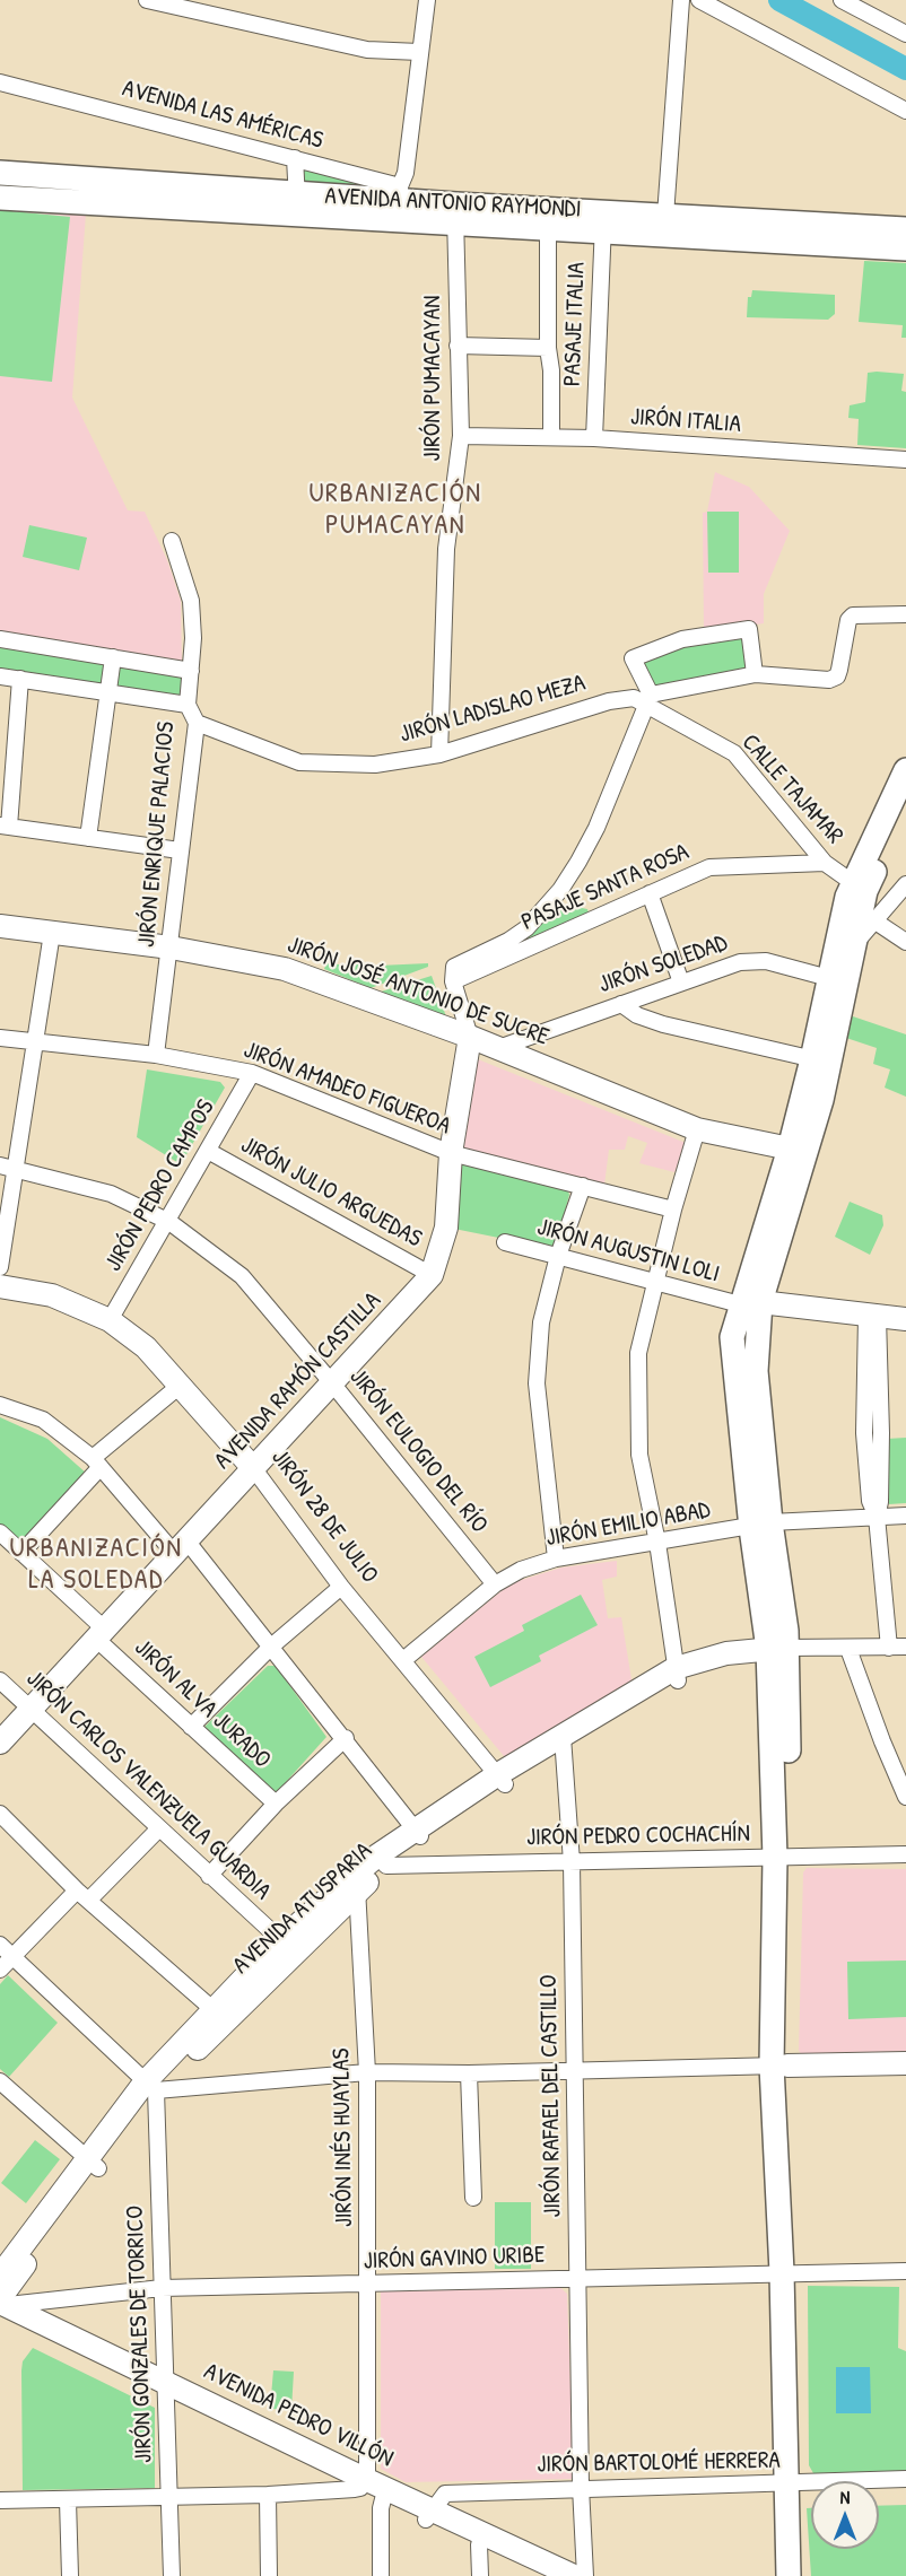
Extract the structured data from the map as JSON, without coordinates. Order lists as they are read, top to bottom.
{
  "streets": {
    "main road": [
      "AVENIDA ANTONIO RAYMONDI",
      "JIRÓN JOSÉ ANTONIO DE SUCRE",
      "AVENIDA RAMÓN CASTILLA",
      "JIRÓN 28 DE JULIO",
      "AVENIDA ATUSPARIA",
      "AVENIDA PEDRO VILLÓN"
    ],
    "street": [
      "AVENIDA LAS AMÉRICAS",
      "PASAJE ITALIA",
      "JIRÓN PUMACAYAN",
      "JIRÓN ITALIA",
      "JIRÓN LADISLAO MEZA",
      "CALLE TAJAMAR",
      "JIRÓN ENRIQUE PALACIOS",
      "PASAJE SANTA ROSA",
      "JIRÓN SOLEDAD",
      "JIRÓN AMADEO FIGUEROA",
      "JIRÓN PEDRO CAMPOS",
      "JIRÓN JULIO ARGUEDAS",
      "JIRÓN AUGUSTIN LOLI",
      "JIRÓN EULOGIO DEL RÍO",
      "JIRÓN EMILIO ABAD",
      "JIRÓN ALVA JURADO",
      "JIRÓN CARLOS VALENZUELA GUARDIA",
      "JIRÓN PEDRO COCHACHÍN",
      "JIRÓN RAFAEL DEL CASTILLO",
      "JIRÓN INÉS HUAYLAS",
      "JIRÓN GAVINO URIBE",
      "JIRÓN GONZALES DE TORRICO",
      "JIRÓN BARTOLOMÉ HERRERA"
    ]
  },
  "crossings": [
    ["AVENIDA LAS AMÉRICAS", "AVENIDA ANTONIO RAYMONDI"],
    ["AVENIDA ANTONIO RAYMONDI", "PASAJE ITALIA"],
    ["AVENIDA ANTONIO RAYMONDI", "JIRÓN PUMACAYAN"],
    ["PASAJE ITALIA", "JIRÓN ITALIA"],
    ["JIRÓN PUMACAYAN", "JIRÓN ITALIA"],
    ["JIRÓN PUMACAYAN", "JIRÓN LADISLAO MEZA"],
    ["JIRÓN LADISLAO MEZA", "CALLE TAJAMAR"],
    ["JIRÓN LADISLAO MEZA", "JIRÓN ENRIQUE PALACIOS"],
    ["CALLE TAJAMAR", "PASAJE SANTA ROSA"],
    ["JIRÓN ENRIQUE PALACIOS", "JIRÓN JOSÉ ANTONIO DE SUCRE"],
    ["JIRÓN ENRIQUE PALACIOS", "JIRÓN AMADEO FIGUEROA"],
    ["PASAJE SANTA ROSA", "AVENIDA RAMÓN CASTILLA"],
    ["JIRÓN SOLEDAD", "JIRÓN JOSÉ ANTONIO DE SUCRE"],
    ["JIRÓN JOSÉ ANTONIO DE SUCRE", "AVENIDA RAMÓN CASTILLA"],
    ["JIRÓN AMADEO FIGUEROA", "JIRÓN PEDRO CAMPOS"],
    ["JIRÓN AMADEO FIGUEROA", "AVENIDA RAMÓN CASTILLA"],
    ["JIRÓN PEDRO CAMPOS", "JIRÓN JULIO ARGUEDAS"],
    ["JIRÓN PEDRO CAMPOS", "JIRÓN EULOGIO DEL RÍO"],
    ["JIRÓN PEDRO CAMPOS", "JIRÓN 28 DE JULIO"],
    ["JIRÓN JULIO ARGUEDAS", "AVENIDA RAMÓN CASTILLA"],
    ["AVENIDA RAMÓN CASTILLA", "JIRÓN EULOGIO DEL RÍO"],
    ["AVENIDA RAMÓN CASTILLA", "JIRÓN 28 DE JULIO"],
    ["AVENIDA RAMÓN CASTILLA", "JIRÓN ALVA JURADO"],
    ["AVENIDA RAMÓN CASTILLA", "JIRÓN CARLOS VALENZUELA GUARDIA"],
    ["JIRÓN EULOGIO DEL RÍO", "JIRÓN EMILIO ABAD"],
    ["JIRÓN 28 DE JULIO", "JIRÓN EMILIO ABAD"],
    ["JIRÓN 28 DE JULIO", "AVENIDA ATUSPARIA"],
    ["JIRÓN CARLOS VALENZUELA GUARDIA", "AVENIDA ATUSPARIA"],
    ["JIRÓN PEDRO COCHACHÍN", "AVENIDA ATUSPARIA"],
    ["JIRÓN PEDRO COCHACHÍN", "JIRÓN RAFAEL DEL CASTILLO"],
    ["AVENIDA ATUSPARIA", "JIRÓN RAFAEL DEL CASTILLO"],
    ["AVENIDA ATUSPARIA", "JIRÓN INÉS HUAYLAS"],
    ["AVENIDA ATUSPARIA", "JIRÓN GAVINO URIBE"],
    ["AVENIDA ATUSPARIA", "JIRÓN GONZALES DE TORRICO"],
    ["AVENIDA ATUSPARIA", "AVENIDA PEDRO VILLÓN"],
    ["JIRÓN RAFAEL DEL CASTILLO", "JIRÓN GAVINO URIBE"],
    ["JIRÓN RAFAEL DEL CASTILLO", "JIRÓN BARTOLOMÉ HERRERA"],
    ["JIRÓN INÉS HUAYLAS", "JIRÓN GAVINO URIBE"],
    ["JIRÓN INÉS HUAYLAS", "AVENIDA PEDRO VILLÓN"],
    ["JIRÓN GAVINO URIBE", "JIRÓN GONZALES DE TORRICO"],
    ["JIRÓN GAVINO URIBE", "AVENIDA PEDRO VILLÓN"],
    ["JIRÓN GONZALES DE TORRICO", "AVENIDA PEDRO VILLÓN"],
    ["AVENIDA PEDRO VILLÓN", "JIRÓN BARTOLOMÉ HERRERA"]
  ],
  "districts": ["URBANIZACIÓN PUMACAYAN", "URBANIZACIÓN LA SOLEDAD"],
  "north": "top"
}
